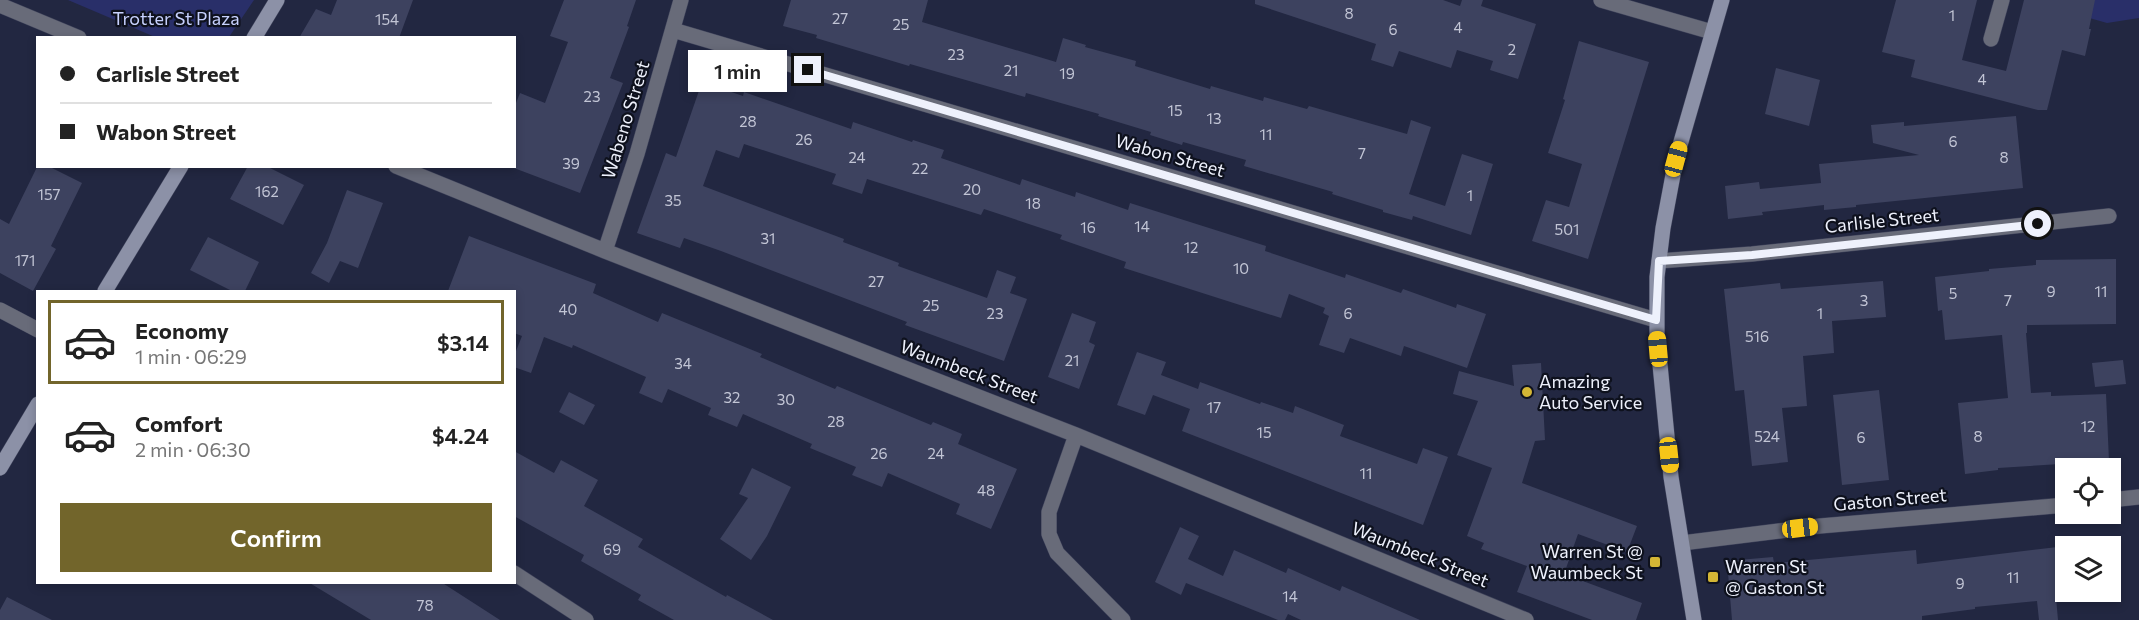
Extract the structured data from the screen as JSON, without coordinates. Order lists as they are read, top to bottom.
{
  "streets": {
    "street": [
      "Wabeno Street",
      "Wabon Street",
      "Carlisle Street",
      "Waumbeck Street",
      "Gaston Street"
    ]
  },
  "crossings": [
    ["Wabeno Street", "Wabon Street"],
    ["Wabeno Street", "Waumbeck Street"]
  ],
  "parks": ["Trotter St Plaza"],
  "places": {
    "other": ["Amazing Auto Service"],
    "transit": ["Warren St @ Waumbeck St", "Warren St @ Gaston St"]
  },
  "house_numbers": [
    "8",
    "1",
    "27",
    "154",
    "25",
    "4",
    "6",
    "2",
    "23",
    "21",
    "19",
    "4",
    "23",
    "15",
    "13",
    "28",
    "11",
    "26",
    "6",
    "7",
    "24",
    "8",
    "39",
    "22",
    "20",
    "162",
    "157",
    "1",
    "35",
    "18",
    "14",
    "16",
    "501",
    "31",
    "12",
    "171",
    "10",
    "27",
    "9",
    "11",
    "5",
    "3",
    "7",
    "25",
    "40",
    "23",
    "6",
    "1",
    "516",
    "21",
    "34",
    "32",
    "30",
    "17",
    "28",
    "12",
    "15",
    "524",
    "8",
    "6",
    "26",
    "24",
    "11",
    "48",
    "69",
    "11",
    "9",
    "14",
    "78"
  ],
  "page": {
    "banner": ["Carlisle Street", "Wabon Street"],
    "bubble": "1 min",
    "list": [
      {
        "name": "Economy",
        "note": "1 min · 06:29",
        "value": "$3.14"
      },
      {
        "name": "Comfort",
        "note": "2 min · 06:30",
        "value": "$4.24"
      }
    ],
    "buttons": "Confirm"
  }
}
